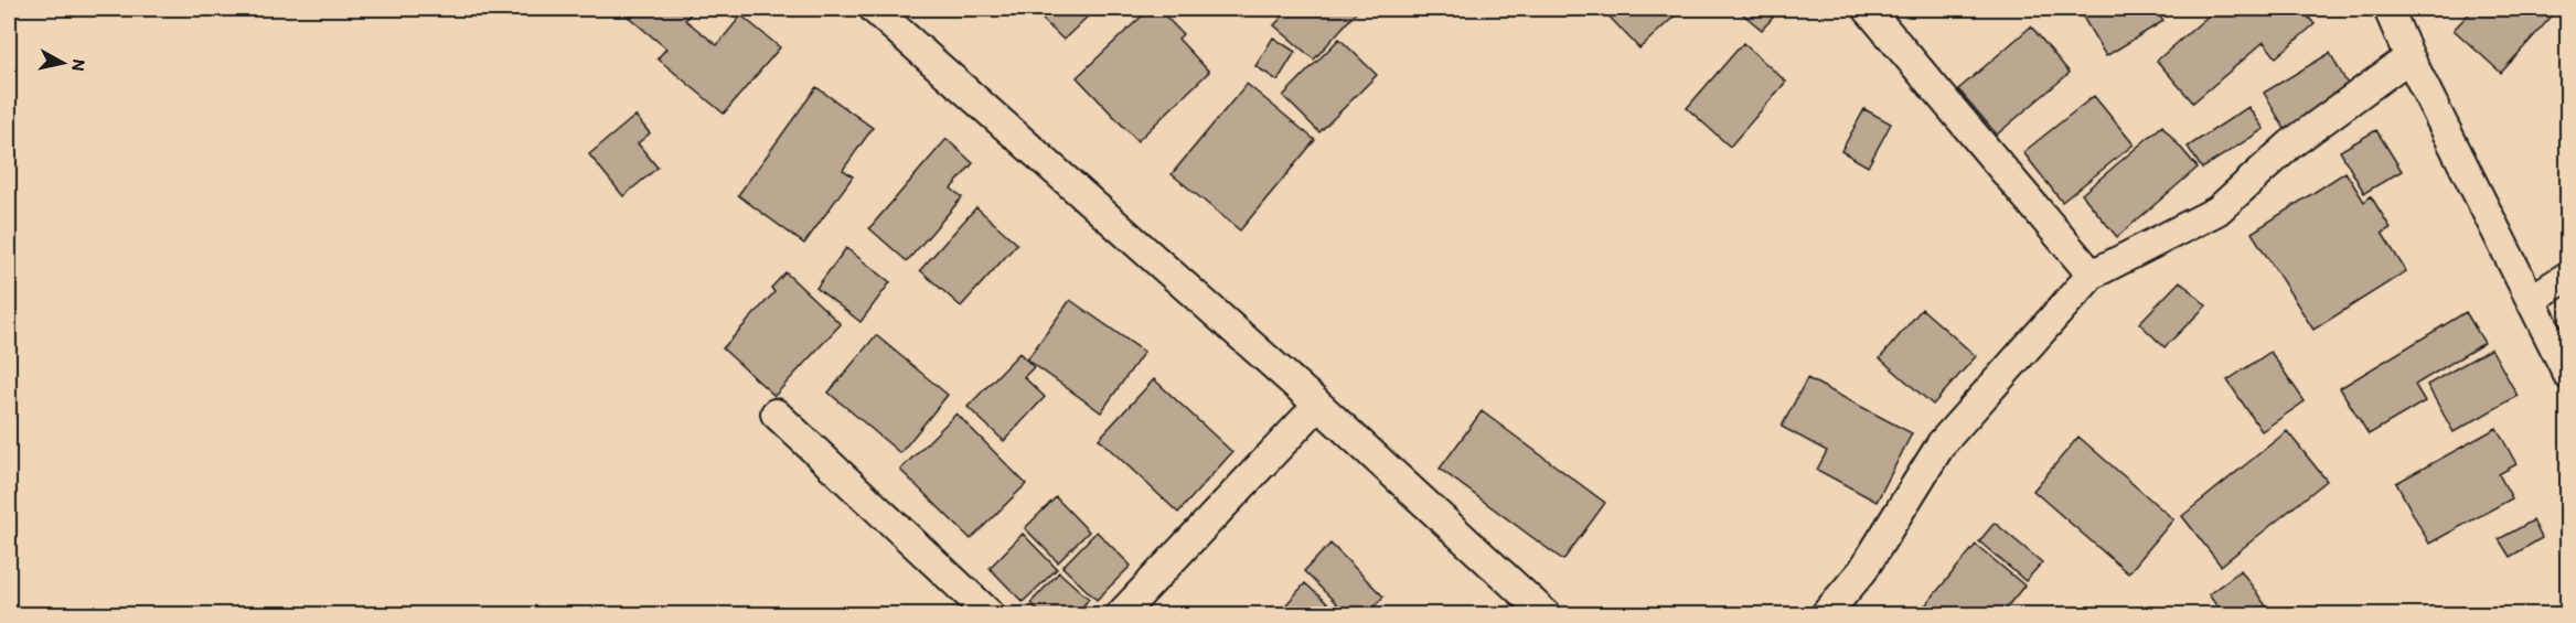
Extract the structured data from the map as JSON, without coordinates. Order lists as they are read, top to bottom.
{
  "north": "right"
}
